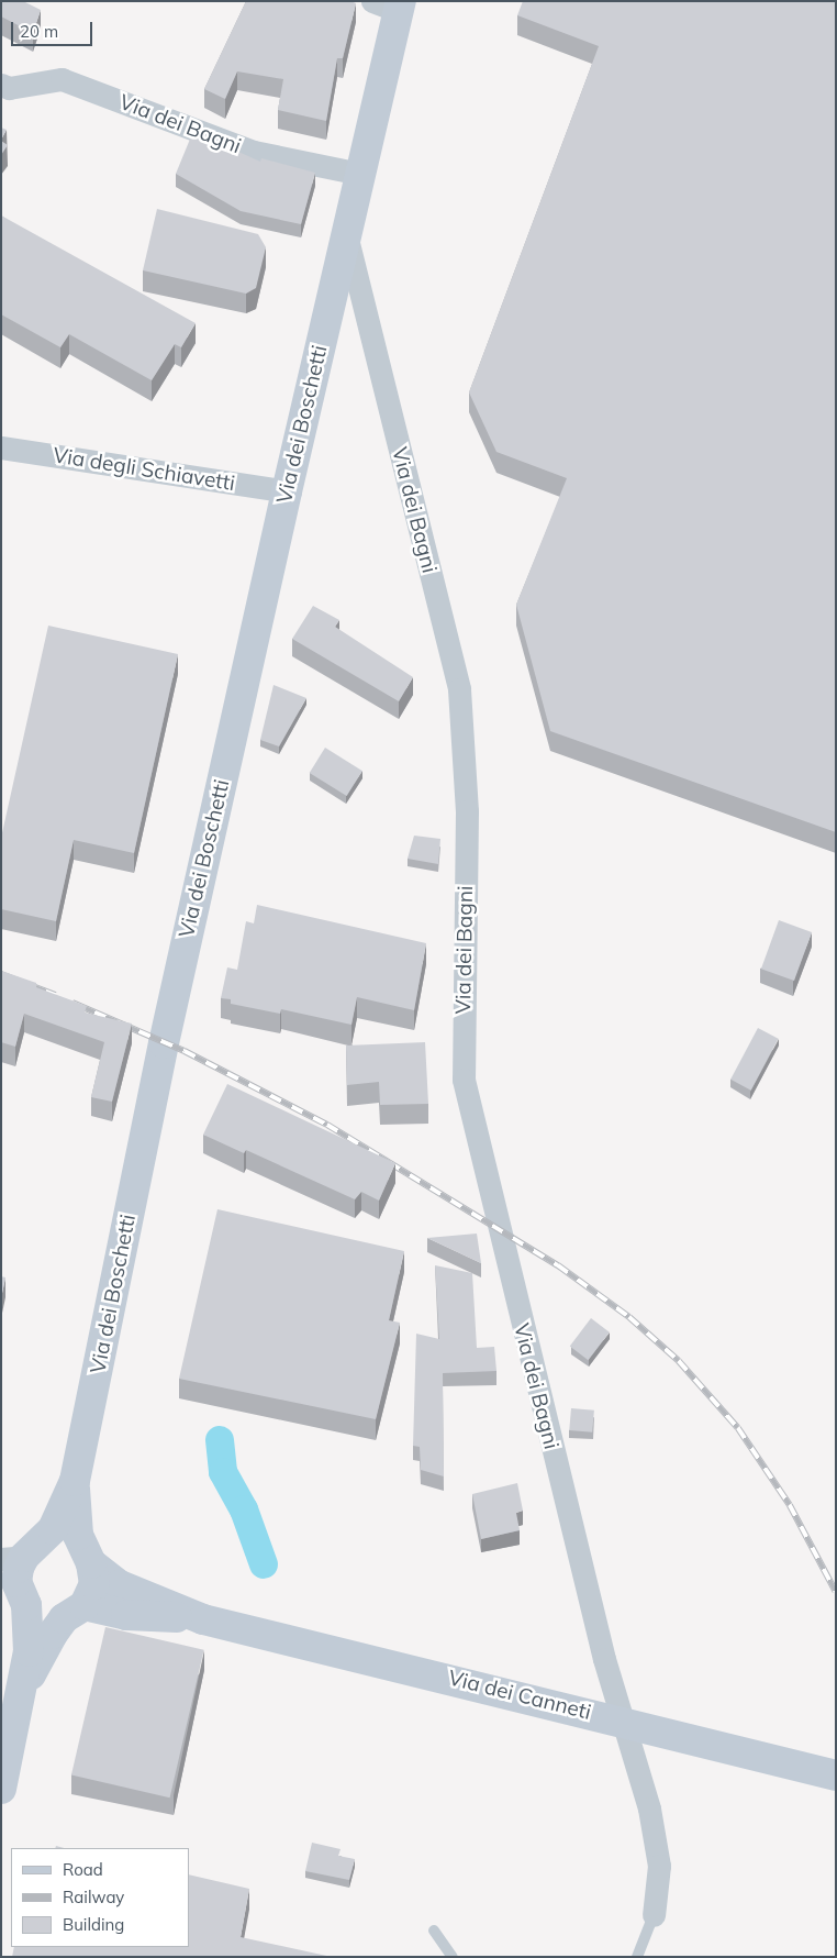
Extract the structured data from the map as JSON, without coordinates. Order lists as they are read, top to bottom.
{
  "streets": {
    "street": [
      "Via dei Bagni",
      "Via dei Boschetti",
      "Via degli Schiavetti",
      "Via dei Canneti"
    ]
  },
  "crossings": [
    ["Via dei Bagni", "Via dei Boschetti"],
    ["Via dei Bagni", "Via dei Canneti"],
    ["Via dei Boschetti", "Via degli Schiavetti"],
    ["Via dei Boschetti", "Via dei Canneti"]
  ],
  "legend": ["Road", "Railway", "Building"],
  "scale_bar": "20 m"
}
